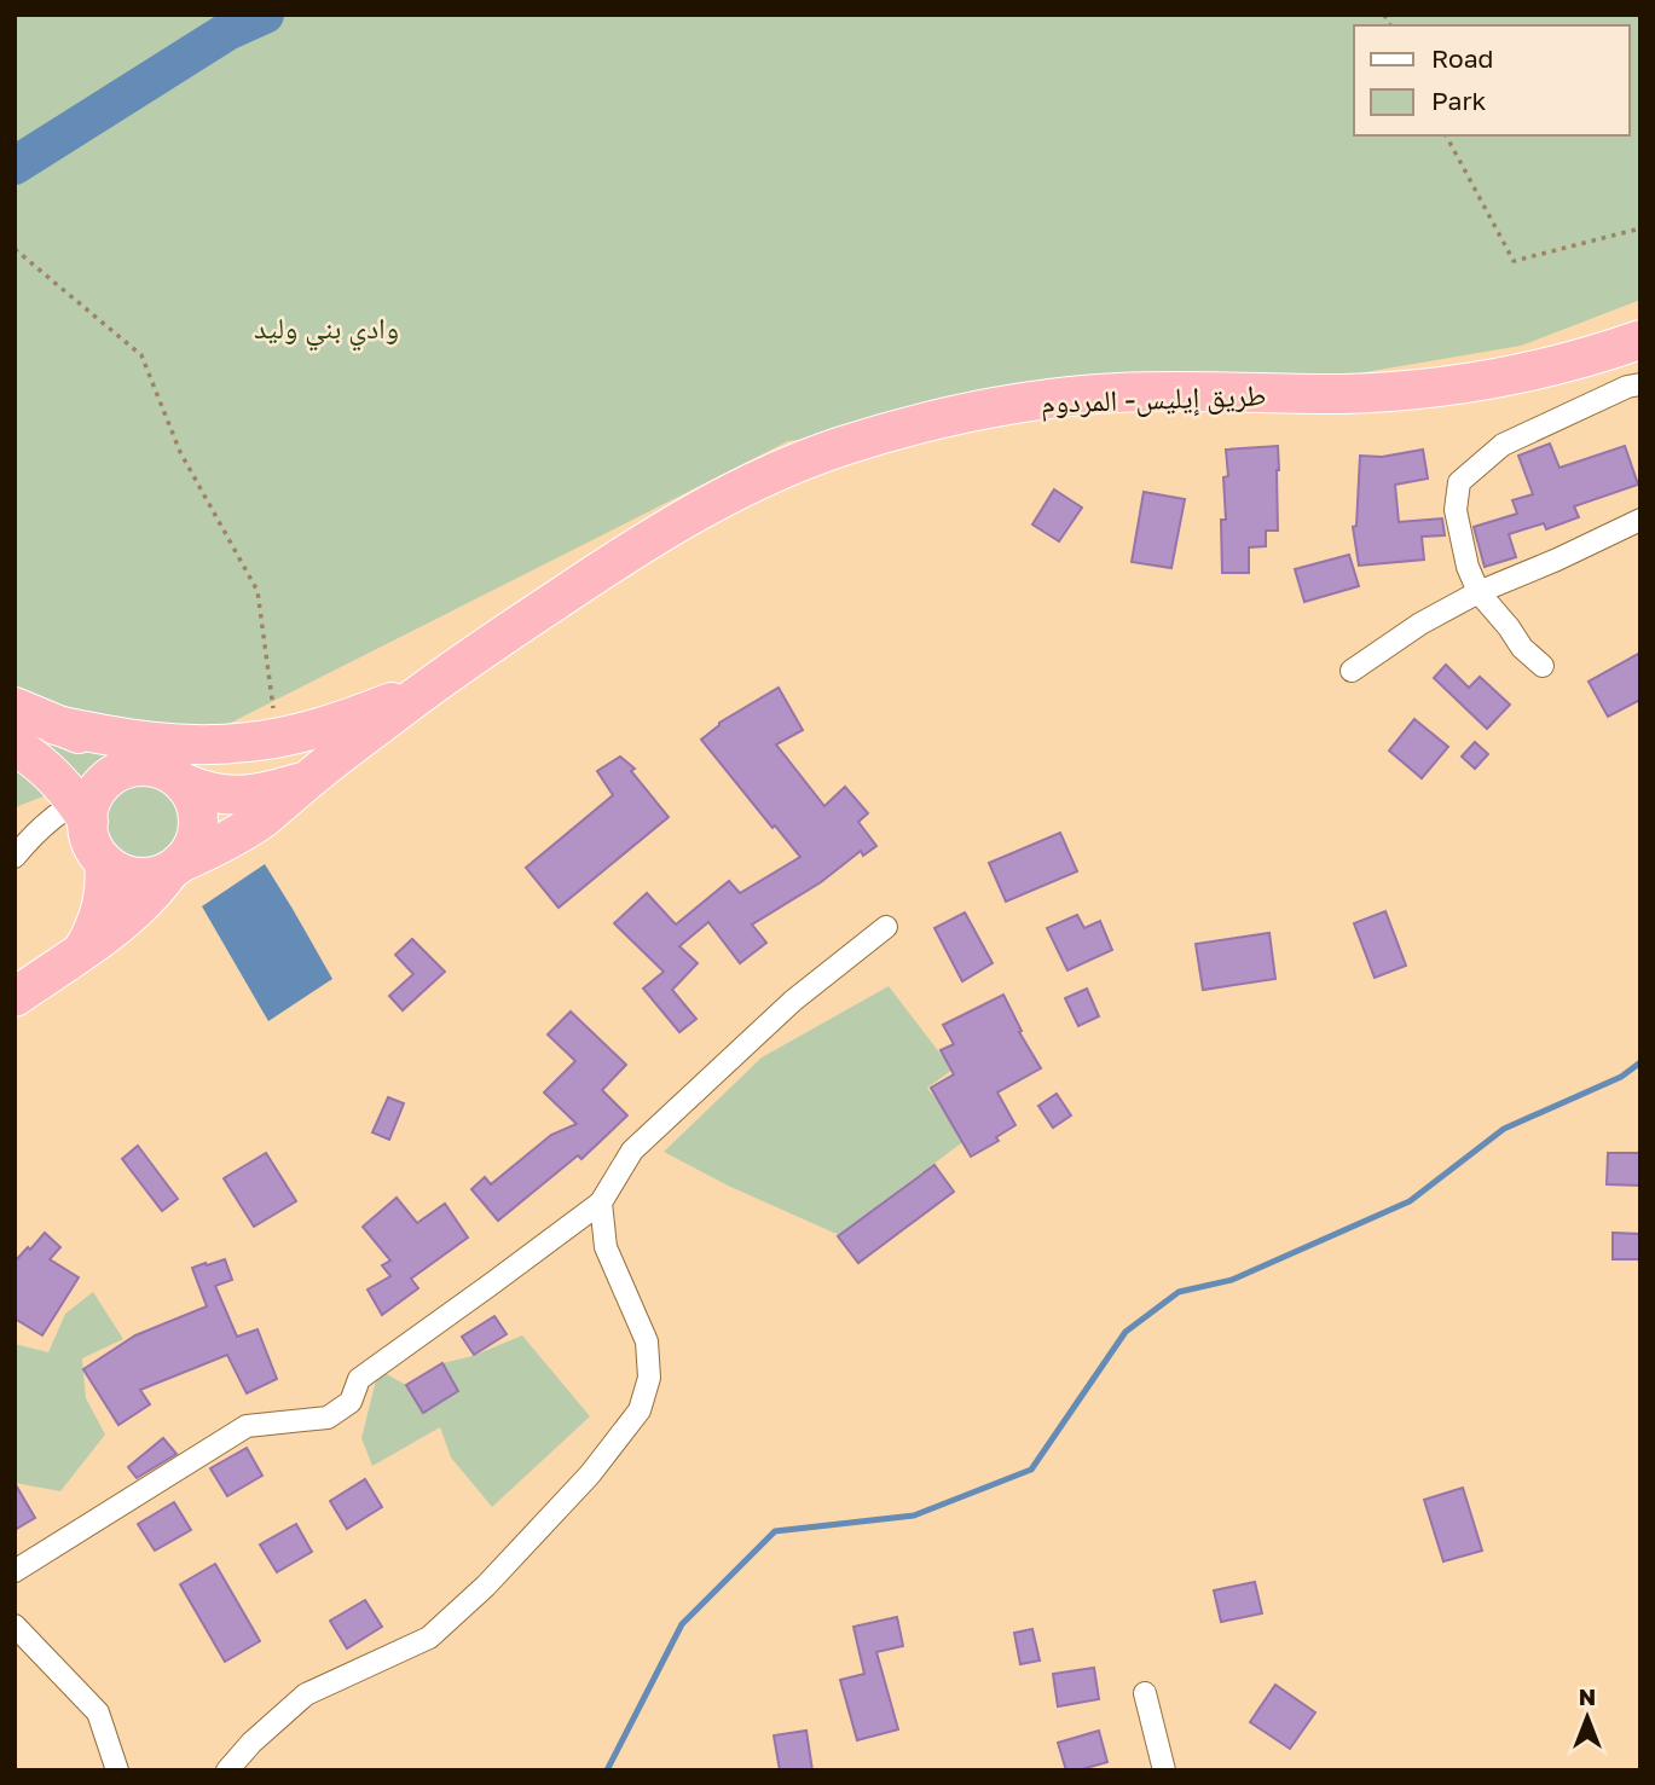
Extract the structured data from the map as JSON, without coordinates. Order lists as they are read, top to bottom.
{
  "streets": {
    "highway": ["طريق إيليس- المردوم"]
  },
  "parks": ["وادي بني وليد"],
  "legend": ["Road", "Park"],
  "north": "top"
}
